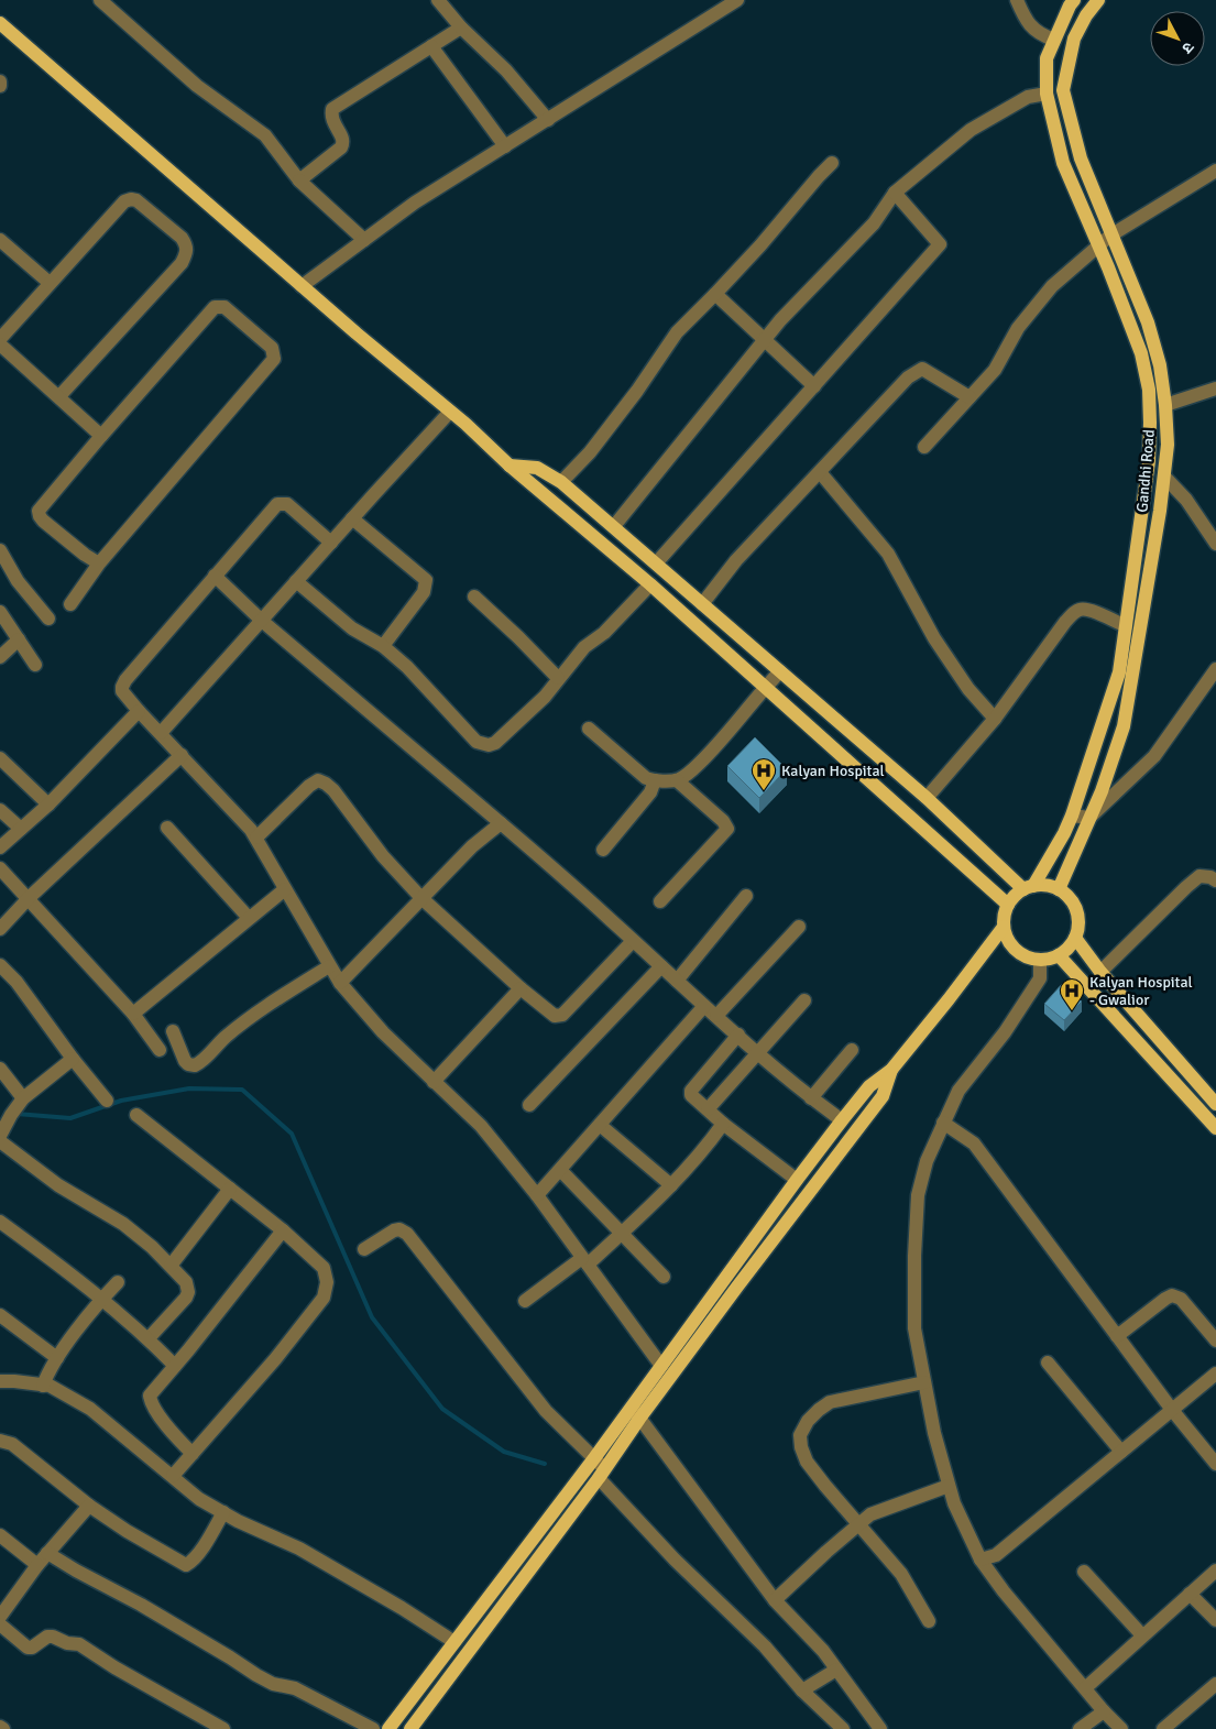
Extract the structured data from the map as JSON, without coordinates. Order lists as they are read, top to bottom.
{
  "streets": {
    "main road": ["Gandhi Road"]
  },
  "places": {
    "hospital": ["Kalyan Hospital", "Kalyan Hospital - Gwalior"]
  },
  "north": "bottom right"
}
